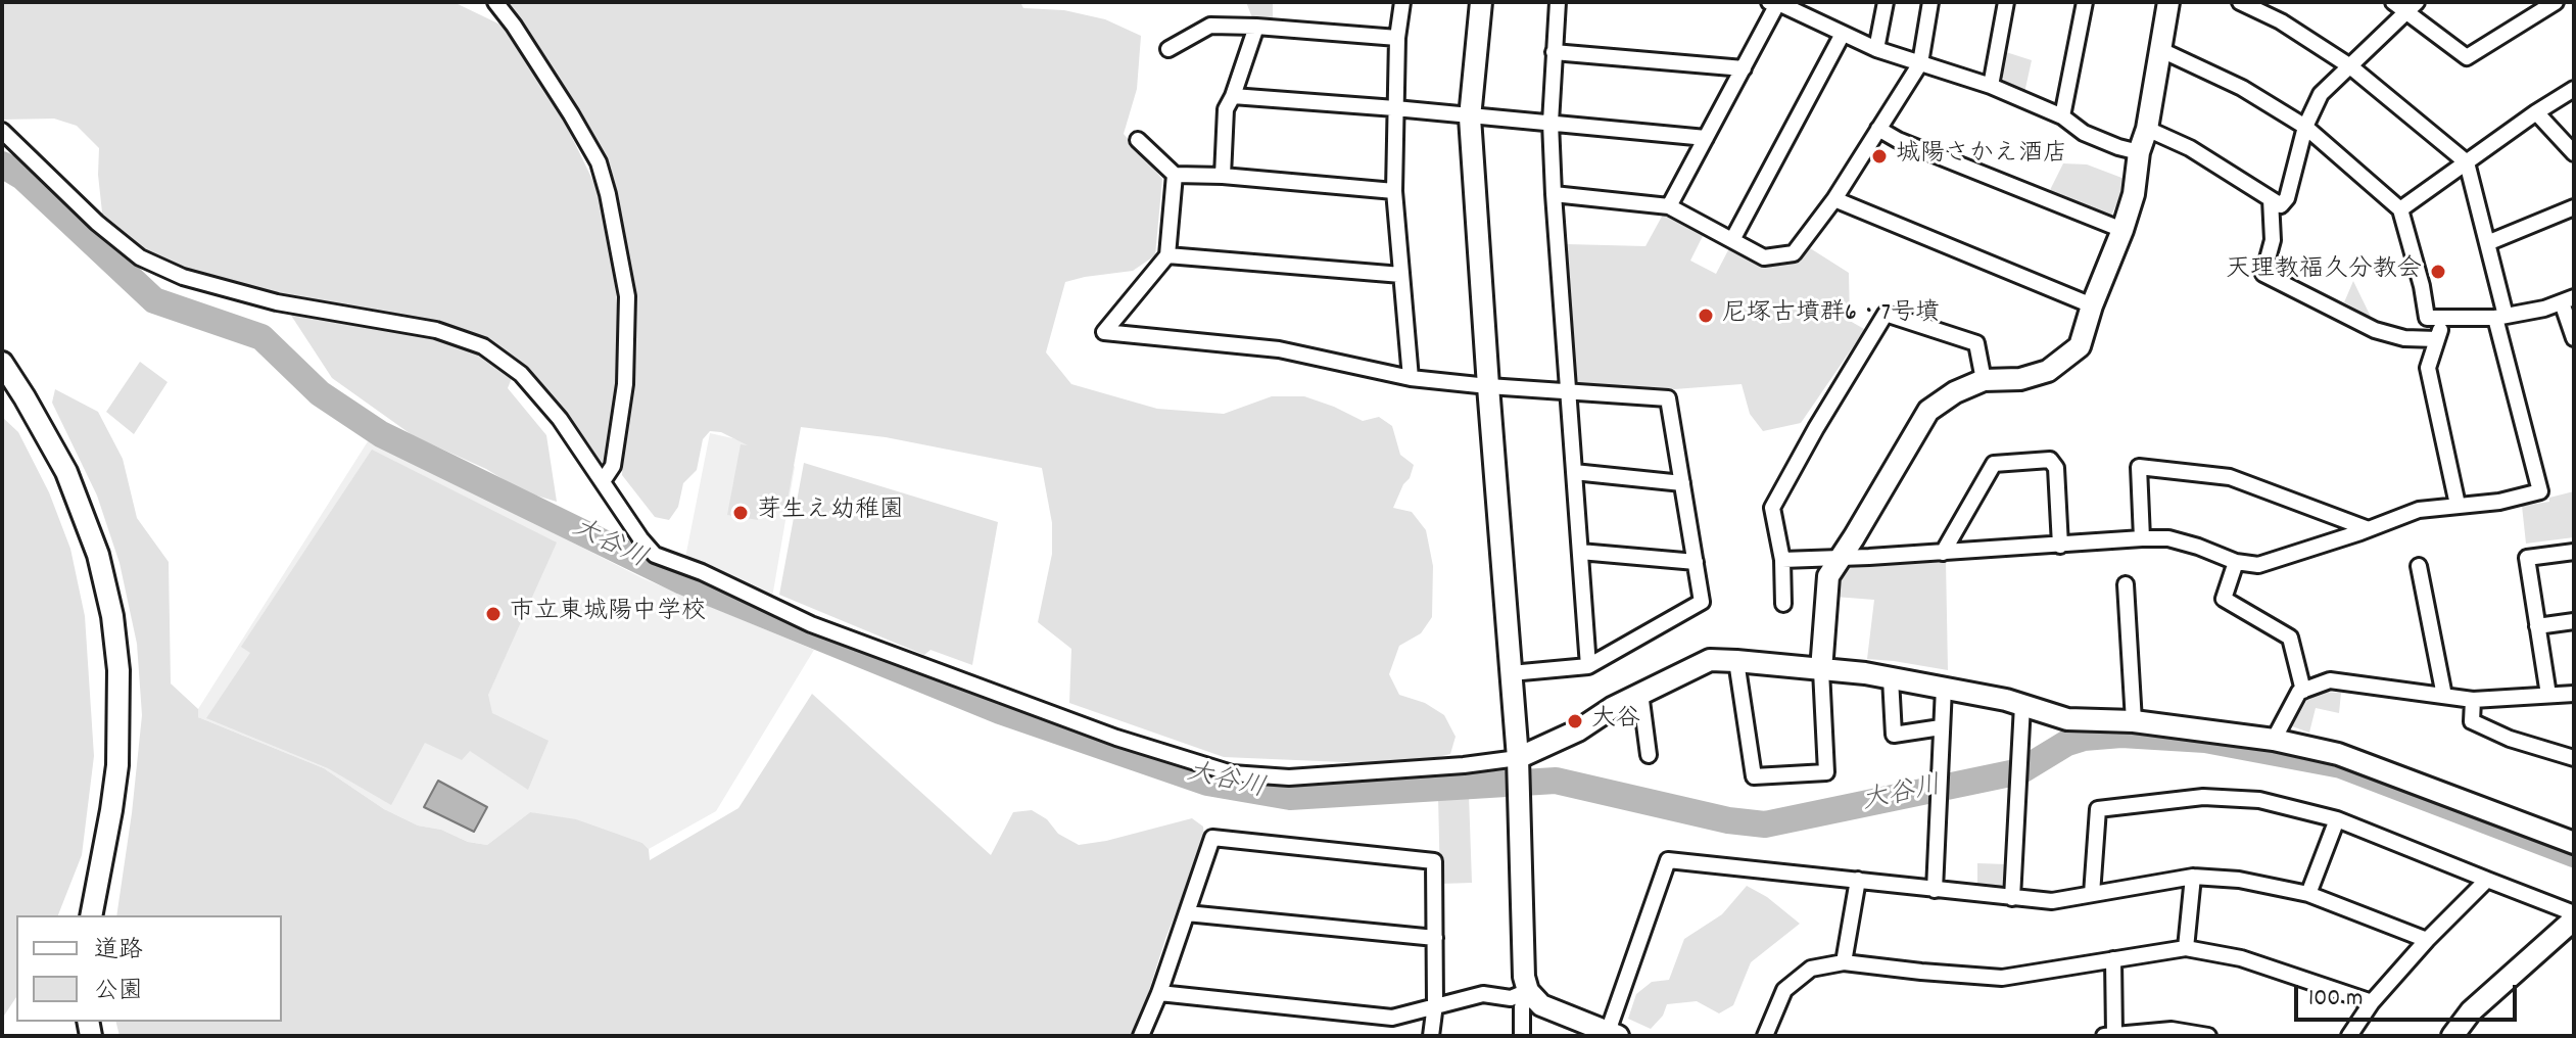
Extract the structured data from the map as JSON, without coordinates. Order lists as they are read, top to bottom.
{
  "water": ["大谷川"],
  "places": [
    "城陽さかえ酒店",
    "天理教福久分教会",
    "尼塚古墳群6・7号墳",
    "芽生え幼稚園",
    "市立東城陽中学校",
    "大谷"
  ],
  "legend": ["道路", "公園"],
  "scale_bar": "100 m"
}
